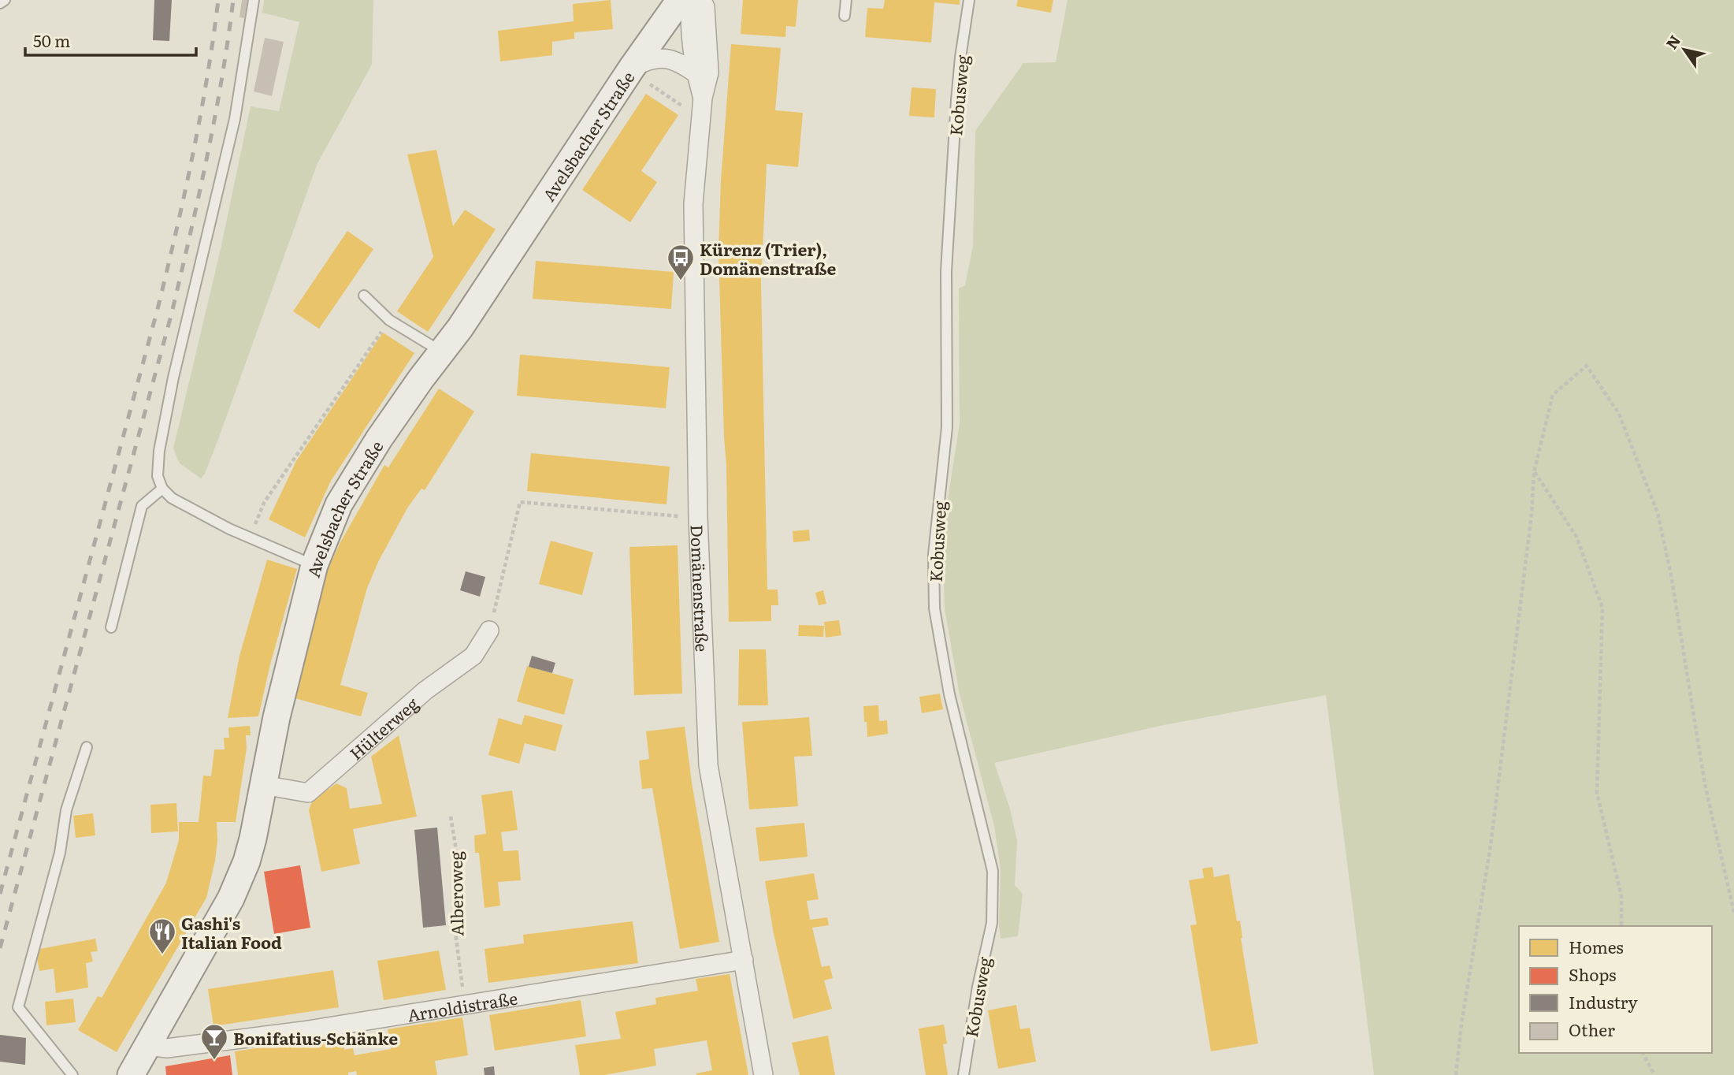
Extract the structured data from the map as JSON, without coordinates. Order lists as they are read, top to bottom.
{
  "streets": {
    "main road": ["Avelsbacher Straße"],
    "street": ["Domänenstraße", "Hülterweg", "Arnoldistraße"],
    "lane": ["Kobusweg"],
    "path": ["Alberoweg"]
  },
  "crossings": [
    ["Avelsbacher Straße", "Hülterweg"],
    ["Avelsbacher Straße", "Arnoldistraße"],
    ["Domänenstraße", "Arnoldistraße"],
    ["Alberoweg", "Arnoldistraße"]
  ],
  "places": {
    "bus stop": ["Kürenz (Trier), Domänenstraße"],
    "restaurant": ["Gashi's Italian Food"],
    "bar": ["Bonifatius-Schänke"]
  },
  "legend": [
    "Homes",
    "Shops",
    "Industry",
    "Other"
  ],
  "scale_bar": "50 m",
  "north": "top left"
}
